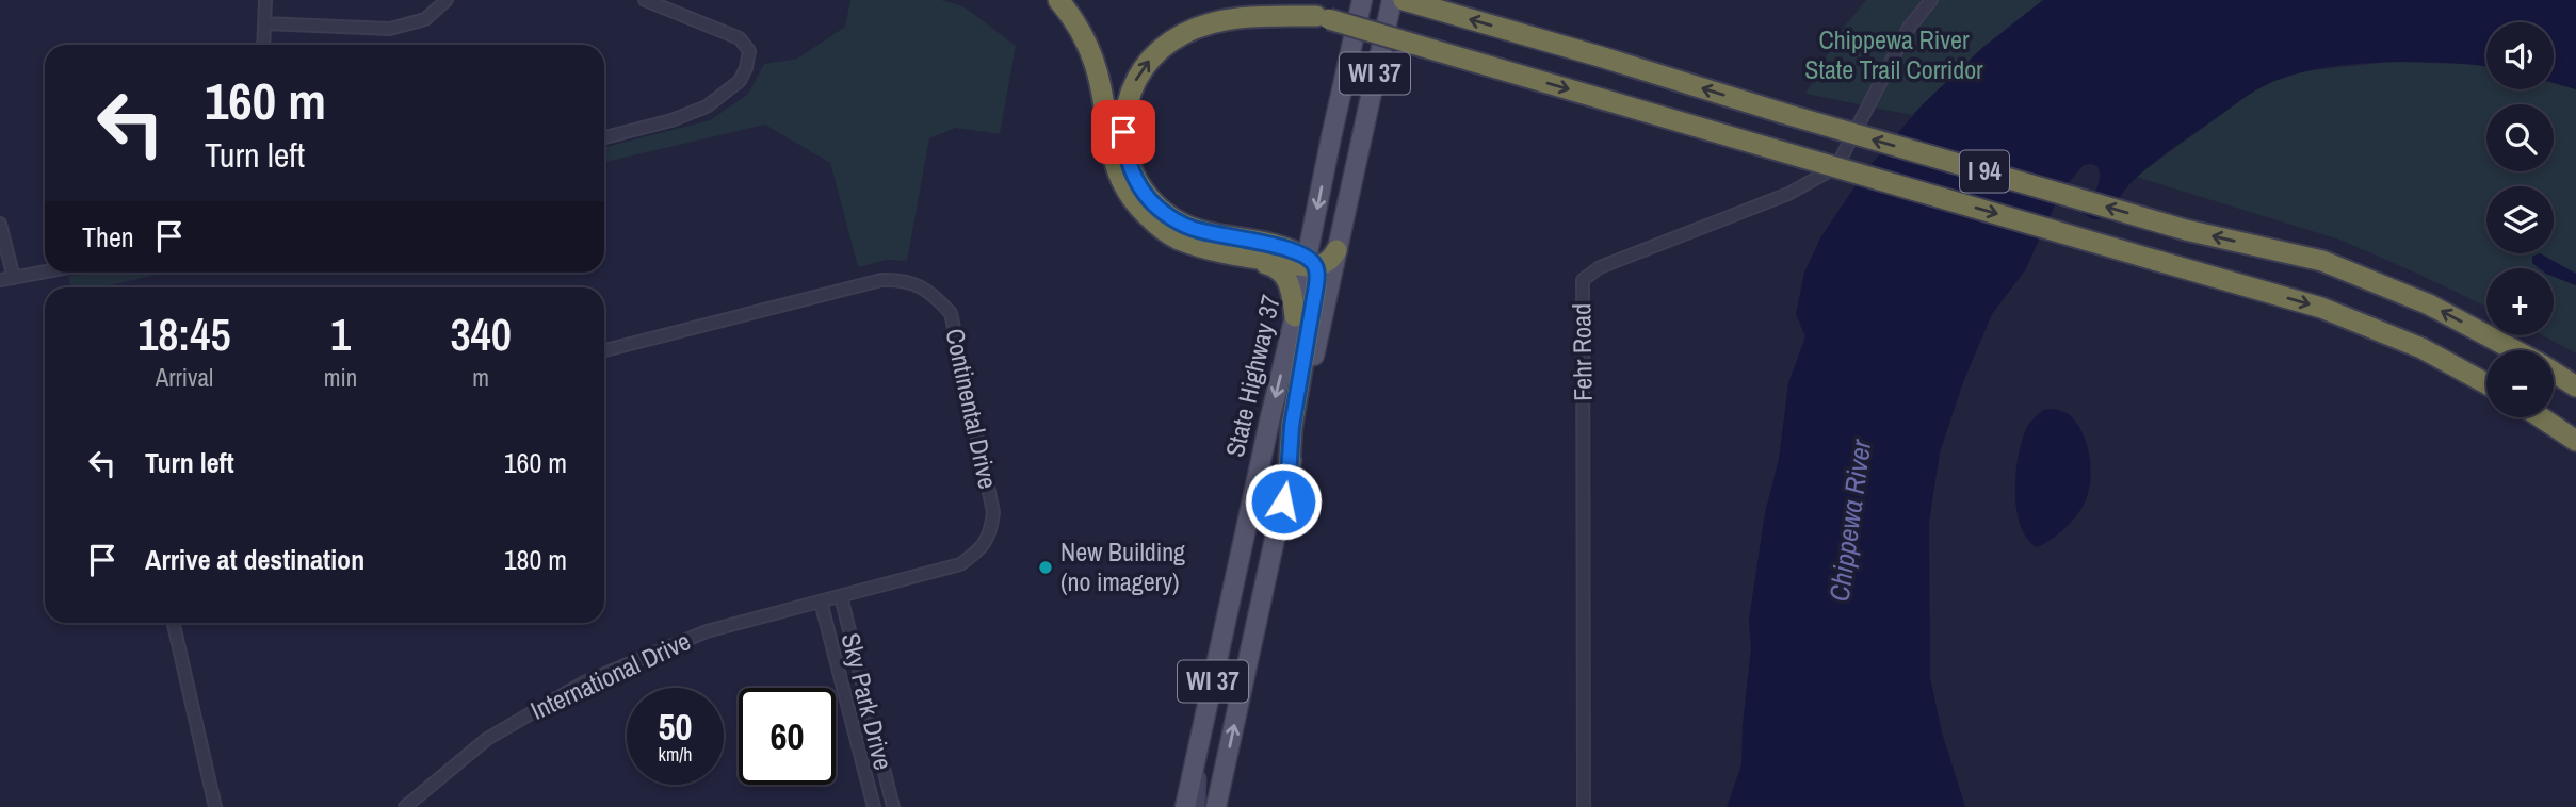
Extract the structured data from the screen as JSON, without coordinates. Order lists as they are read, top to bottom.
{
  "streets": {
    "highway": ["I 94"],
    "main road": ["WI 37", "State Highway 37"],
    "street": [
      "Fehr Road",
      "Continental Drive",
      "International Drive",
      "Sky Park Drive"
    ]
  },
  "crossings": [
    ["Continental Drive", "International Drive"],
    ["Continental Drive", "Sky Park Drive"],
    ["International Drive", "Sky Park Drive"]
  ],
  "water": ["Chippewa River"],
  "parks": ["Chippewa River State Trail Corridor"],
  "places": ["New Building (no imagery)"],
  "page": {
    "map_buttons": ["+", "−"],
    "turn": ["160 m", "Turn left"],
    "then": "Then",
    "eta": [
      "18:45",
      "Arrival",
      "1",
      "min",
      "340",
      "m"
    ],
    "list": [
      {
        "name": "Turn left",
        "value": "160 m"
      },
      {
        "name": "Arrive at destination",
        "value": "180 m"
      }
    ],
    "speed": "50 km/h",
    "limit": "60"
  }
}
